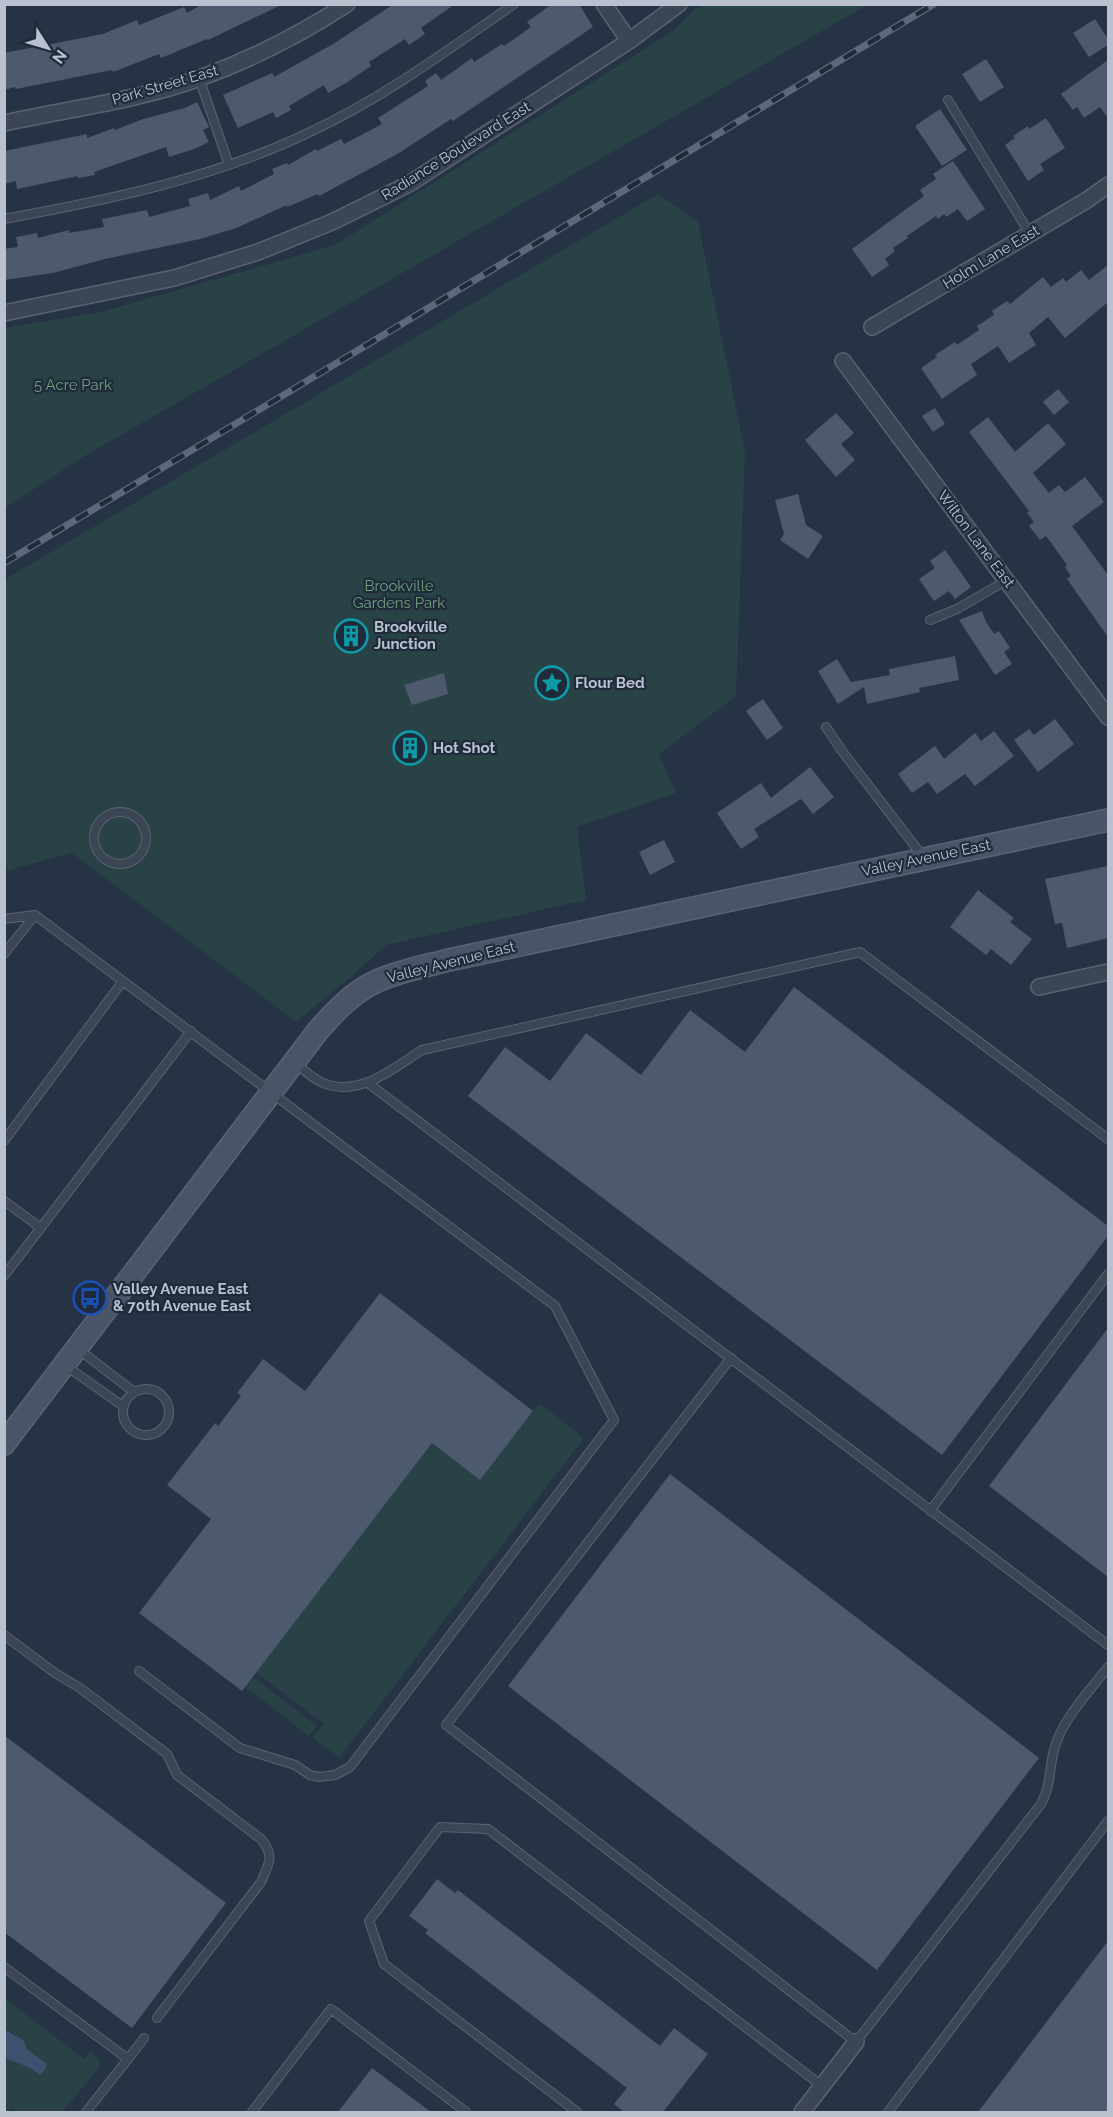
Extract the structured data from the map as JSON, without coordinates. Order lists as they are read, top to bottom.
{
  "streets": {
    "main road": ["Valley Avenue East"],
    "street": [
      "Park Street East",
      "Radiance Boulevard East",
      "Holm Lane East",
      "Wilton Lane East"
    ]
  },
  "parks": ["5 Acre Park", "Brookville Gardens Park"],
  "places": {
    "building": ["Brookville Junction", "Hot Shot"],
    "place": ["Flour Bed"],
    "bus stop": ["Valley Avenue East & 70th Avenue East"]
  },
  "north": "bottom right"
}
